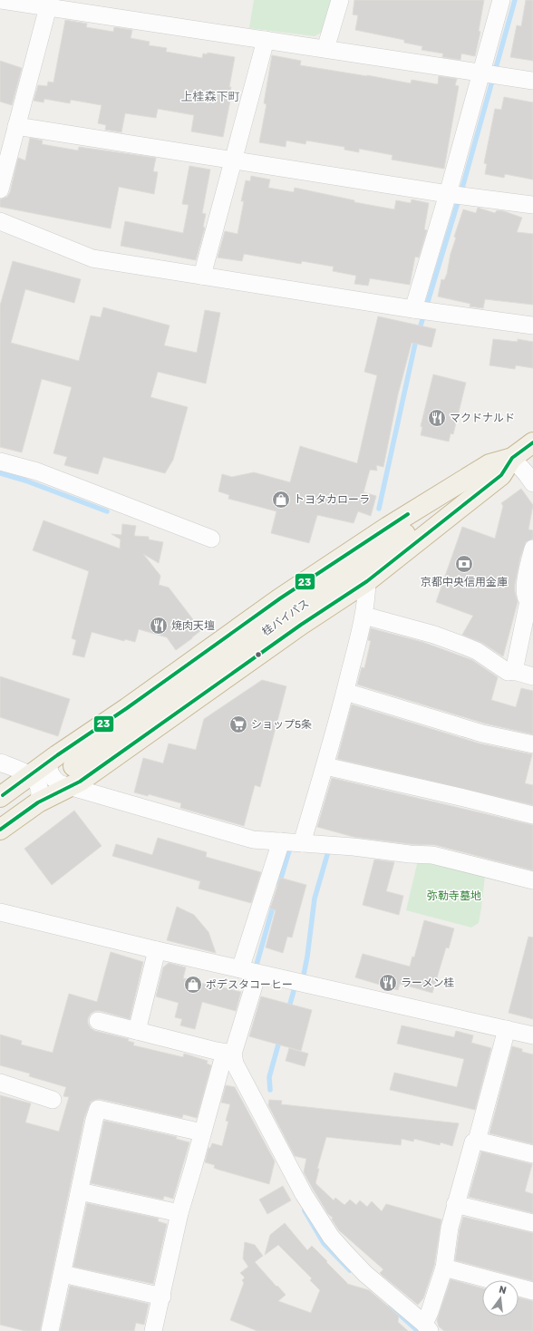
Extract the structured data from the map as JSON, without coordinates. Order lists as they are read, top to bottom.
{
  "streets": {
    "highway": ["桂バイパス"]
  },
  "districts": ["上桂森下町"],
  "parks": ["弥勒寺墓地"],
  "places": {
    "restaurant": ["マクドナルド", "焼肉天壇", "ラーメン桂"],
    "shop": ["トヨタカローラ", "ポデスタコーヒー"],
    "bank": ["京都中央信用金庫"],
    "supermarket": ["ショップ5条"]
  },
  "lines": ["transit line 23"],
  "north": "top"
}
